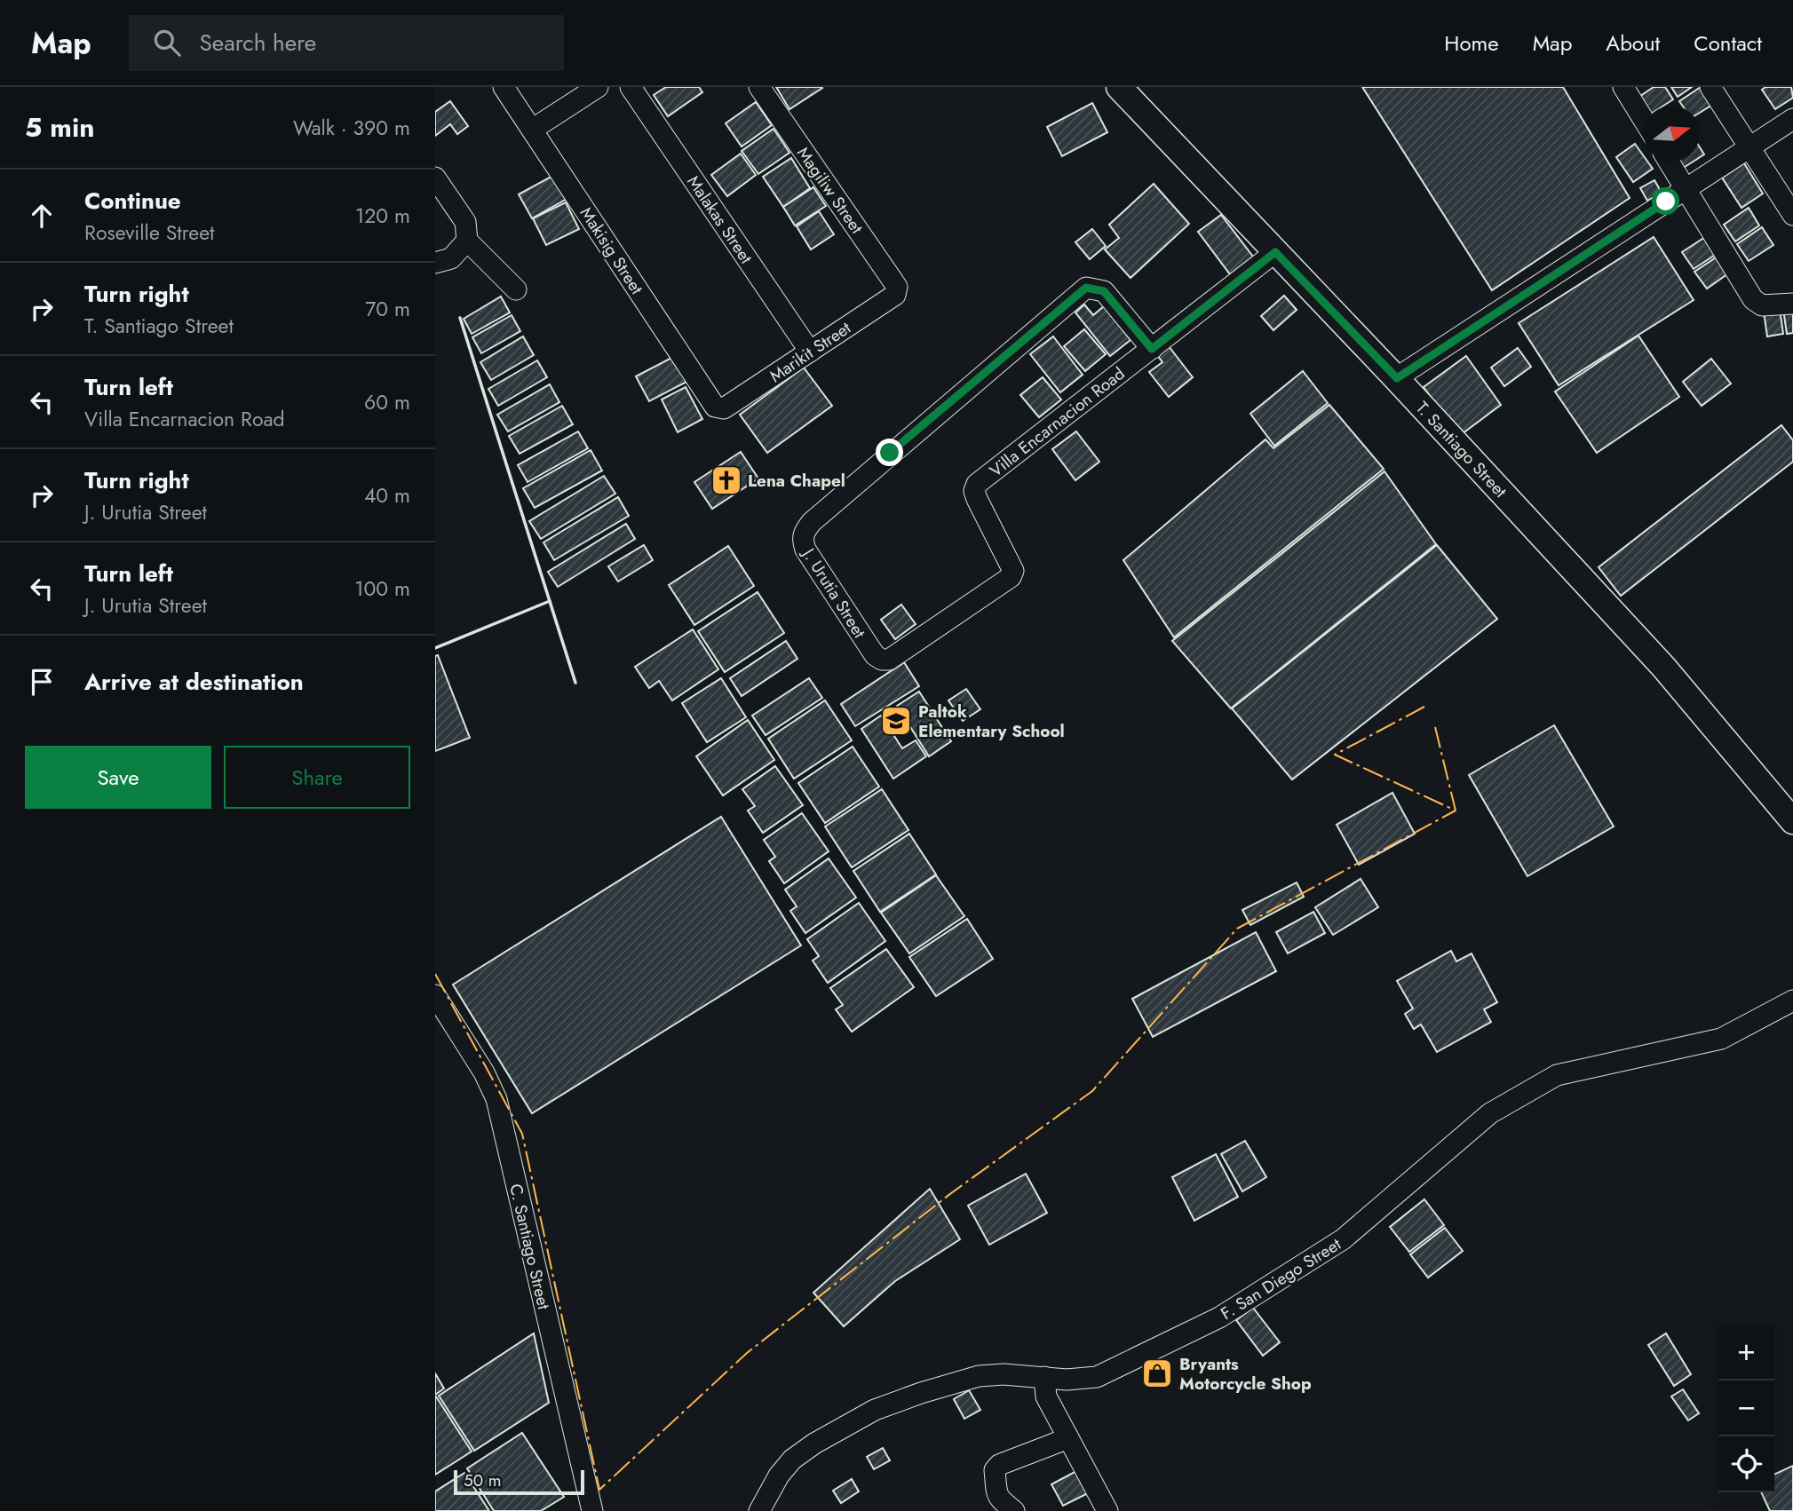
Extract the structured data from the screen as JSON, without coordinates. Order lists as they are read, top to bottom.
{
  "streets": {
    "main road": ["T. Santiago Street"],
    "street": [
      "Magiliw Street",
      "Malakas Street",
      "Makisig Street",
      "Marikit Street",
      "Villa Encarnacion Road",
      "J. Urutia Street",
      "C. Santiago Street",
      "F. San Diego Street"
    ]
  },
  "crossings": [
    ["Magiliw Street", "Marikit Street"],
    ["Malakas Street", "Marikit Street"],
    ["Makisig Street", "Marikit Street"],
    ["Villa Encarnacion Road", "T. Santiago Street"],
    ["Villa Encarnacion Road", "J. Urutia Street"]
  ],
  "places": {
    "church": ["Lena Chapel"],
    "school or university": ["Paltok Elementary School"],
    "shop": ["Bryants Motorcycle Shop"]
  },
  "scale_bar": "50 m",
  "north": "right",
  "page": {
    "header": "Map",
    "search": "Search here",
    "nav": [
      "Home",
      "Map",
      "About",
      "Contact"
    ],
    "heading": ["5 min", "Walk · 390 m"],
    "list": [
      ["Continue", "Roseville Street", "120 m"],
      ["Turn right", "T. Santiago Street", "70 m"],
      ["Turn left", "Villa Encarnacion Road", "60 m"],
      ["Turn right", "J. Urutia Street", "40 m"],
      ["Turn left", "J. Urutia Street", "100 m"],
      "Arrive at destination"
    ],
    "buttons": ["Save", "Share"],
    "map_buttons": ["+", "−"],
    "scale": "50 m"
  }
}
